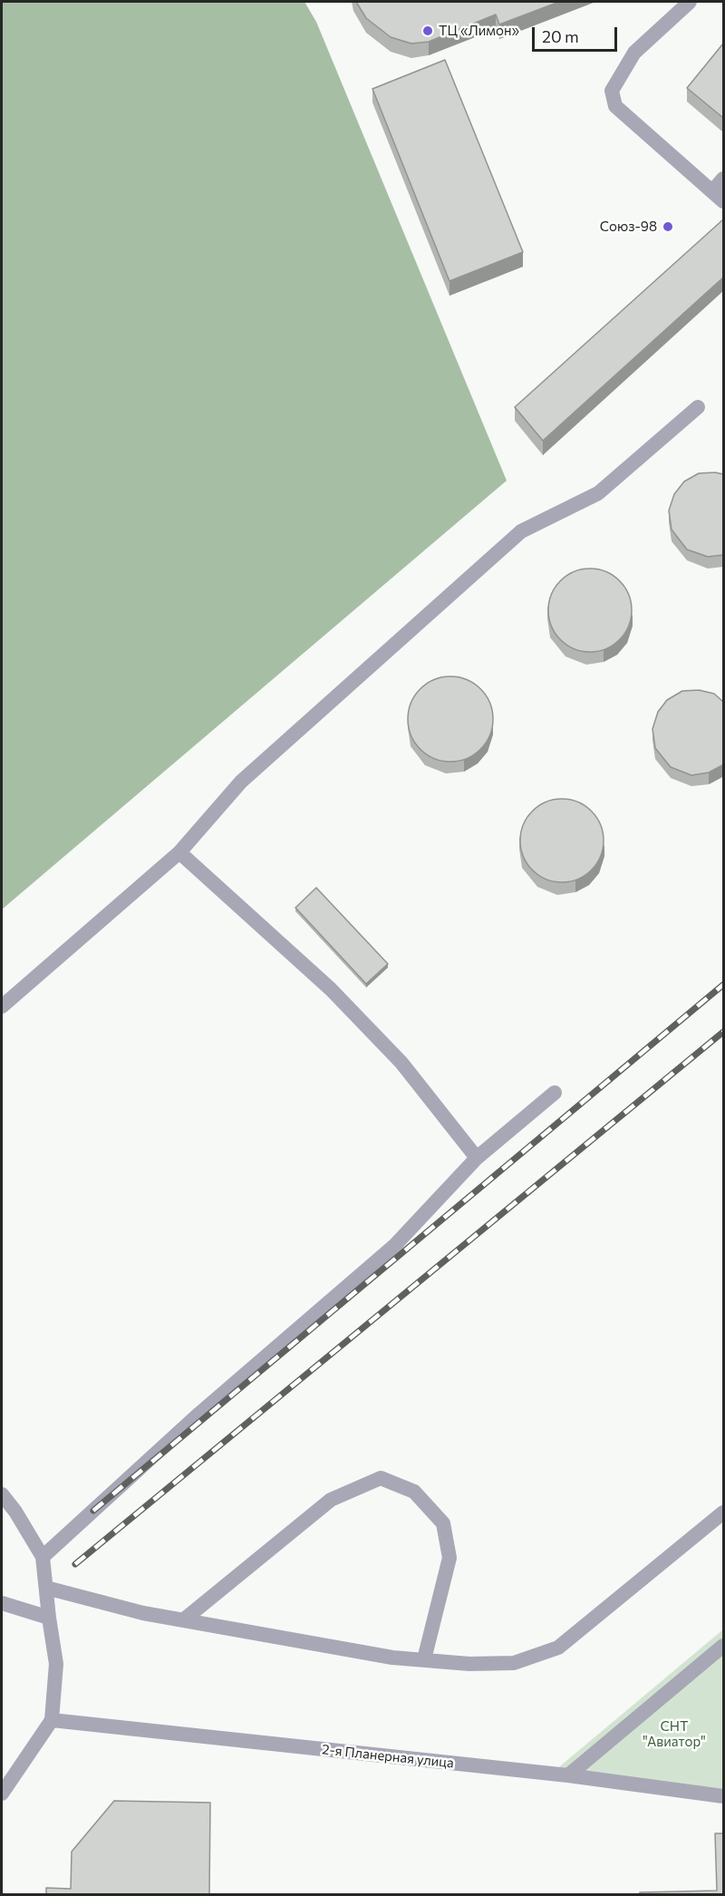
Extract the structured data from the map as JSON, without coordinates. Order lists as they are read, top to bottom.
{
  "streets": {
    "street": ["2-я Планерная улица"]
  },
  "parks": ["СНТ \"Авиатор\""],
  "places": ["ТЦ «Лимон»", "Союз-98"],
  "scale_bar": "20 m"
}
